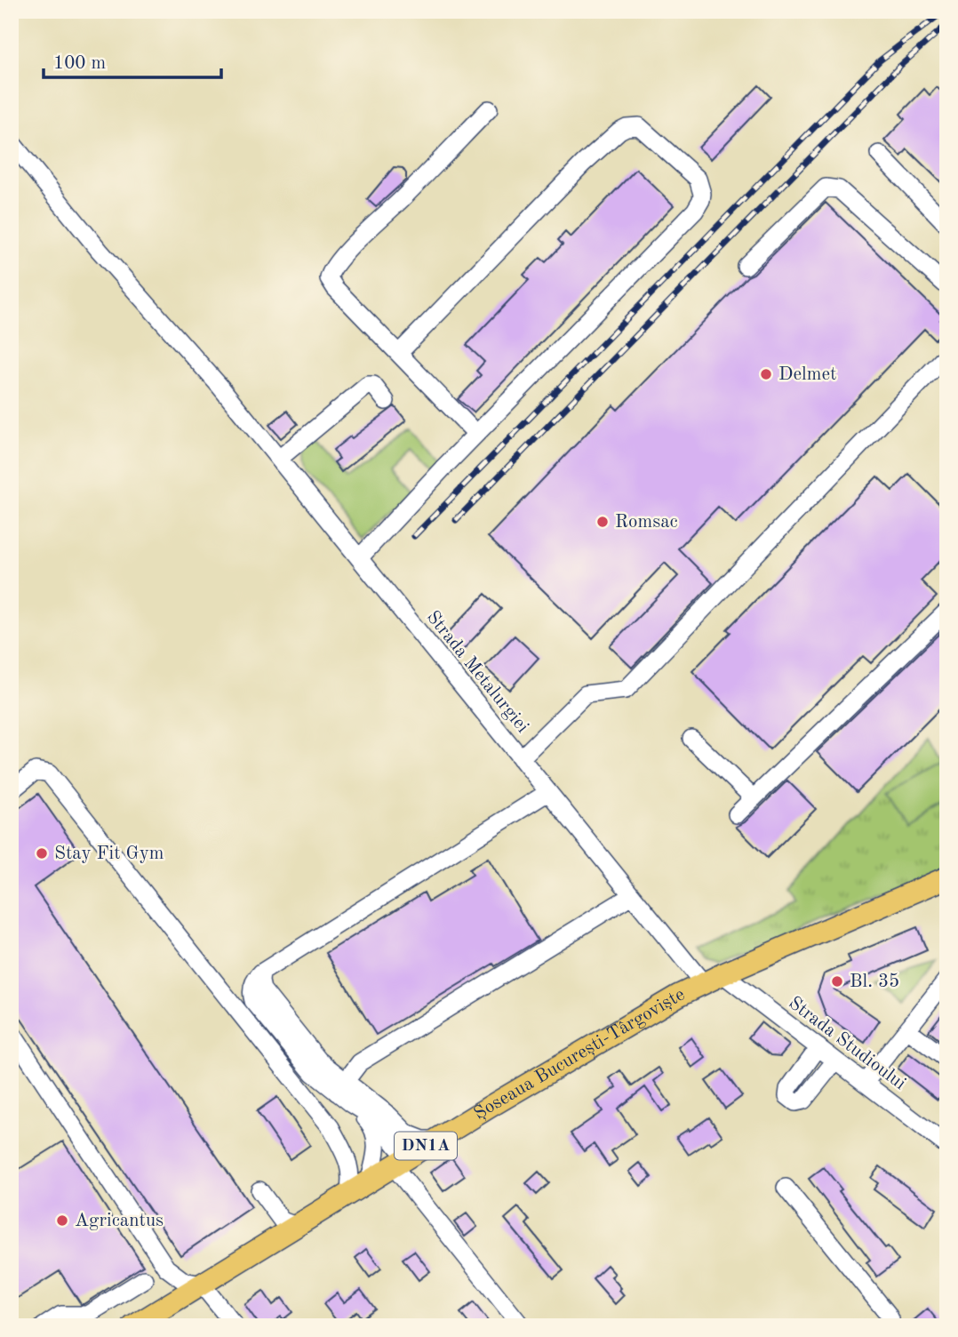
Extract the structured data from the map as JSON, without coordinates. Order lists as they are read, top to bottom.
{
  "streets": {
    "main road": ["Șoseaua București-Târgoviște", "DN1A"],
    "street": ["Strada Metalurgiei", "Strada Studioului"]
  },
  "crossings": [
    ["Strada Metalurgiei", "Strada Studioului"],
    ["Strada Metalurgiei", "Șoseaua București-Târgoviște"],
    ["Strada Studioului", "Șoseaua București-Târgoviște"]
  ],
  "places": [
    "Delmet",
    "Romsac",
    "Stay Fit Gym",
    "Bl. 35",
    "Agricantus"
  ],
  "scale_bar": "100 m"
}
